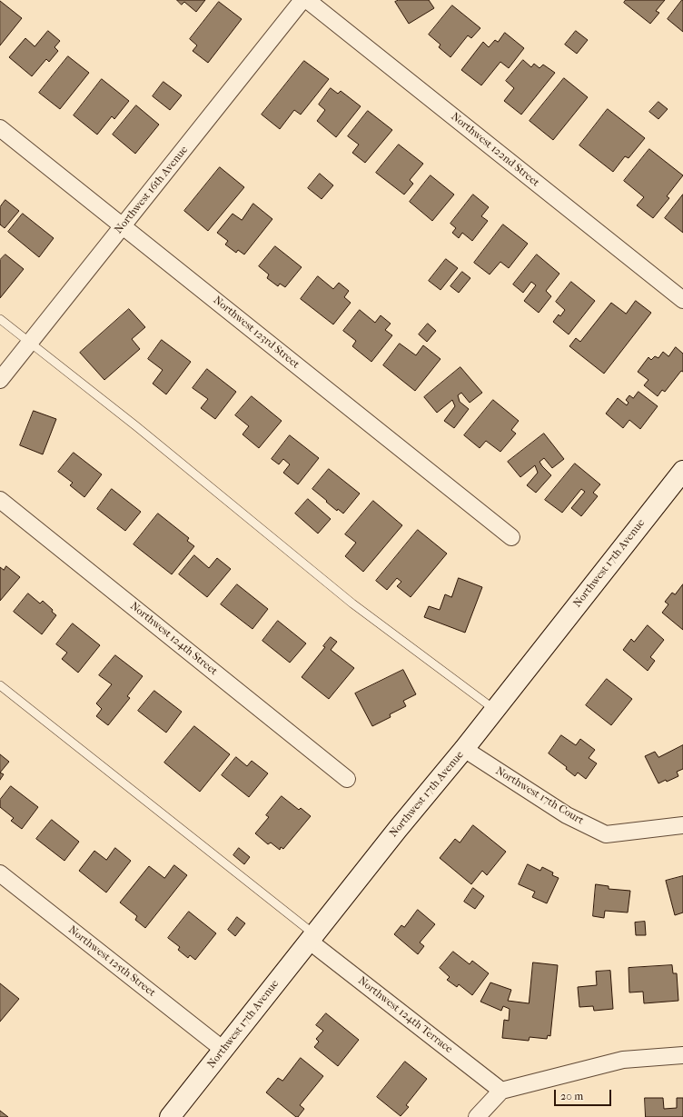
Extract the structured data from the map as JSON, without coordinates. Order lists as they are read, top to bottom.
{
  "streets": {
    "main road": ["Northwest 17th Avenue"],
    "street": [
      "Northwest 122nd Street",
      "Northwest 16th Avenue",
      "Northwest 123rd Street",
      "Northwest 124th Street",
      "Northwest 17th Court",
      "Northwest 125th Street",
      "Northwest 124th Terrace"
    ]
  },
  "crossings": [
    ["Northwest 16th Avenue", "Northwest 123rd Street"],
    ["Northwest 17th Avenue", "Northwest 17th Court"],
    ["Northwest 17th Avenue", "Northwest 125th Street"],
    ["Northwest 17th Avenue", "Northwest 124th Terrace"]
  ],
  "scale_bar": "20 m"
}
